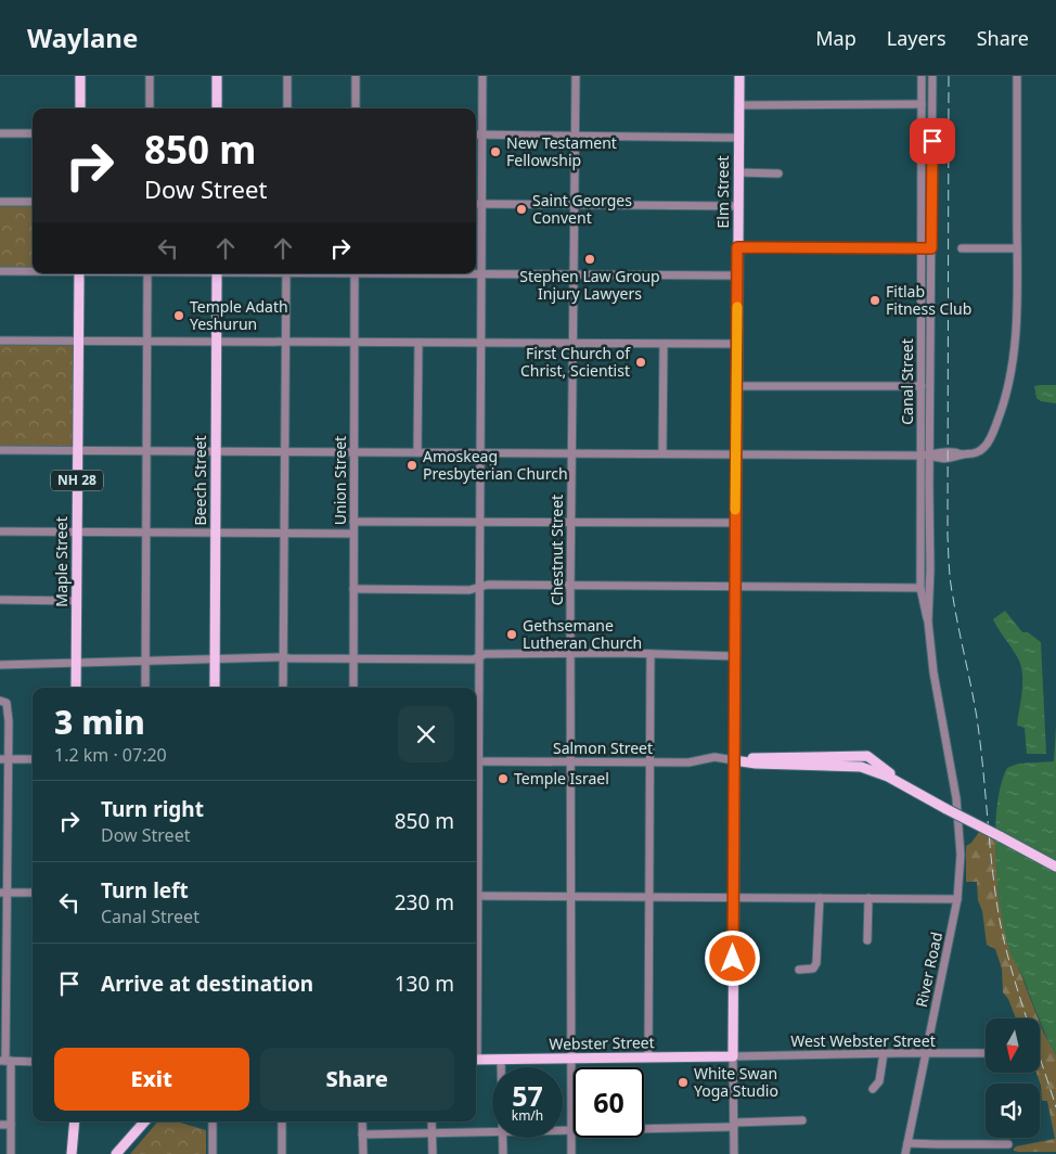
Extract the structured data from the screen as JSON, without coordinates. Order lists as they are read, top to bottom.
{
  "streets": {
    "main road": [
      "Elm Street",
      "NH 28",
      "Beech Street",
      "Maple Street",
      "Webster Street"
    ],
    "street": [
      "Canal Street",
      "Union Street",
      "Chestnut Street",
      "Salmon Street",
      "River Road",
      "West Webster Street"
    ]
  },
  "crossings": [
    ["Elm Street", "Salmon Street"],
    ["Elm Street", "West Webster Street"],
    ["Elm Street", "Webster Street"],
    ["Canal Street", "River Road"],
    ["Chestnut Street", "Salmon Street"],
    ["Chestnut Street", "Webster Street"],
    ["River Road", "West Webster Street"],
    ["West Webster Street", "Webster Street"]
  ],
  "places": [
    "New Testament Fellowship",
    "Saint Georges Convent",
    "Stephen Law Group Injury Lawyers",
    "Fitlab Fitness Club",
    "Temple Adath Yeshurun",
    "First Church of Christ, Scientist",
    "Amoskeag Presbyterian Church",
    "Gethsemane Lutheran Church",
    "Temple Israel",
    "White Swan Yoga Studio"
  ],
  "north": "bottom",
  "page": {
    "header": "Waylane",
    "nav": ["Map", "Layers", "Share"],
    "turn": ["850 m", "Dow Street"],
    "heading": ["3 min", "1.2 km · 07:20"],
    "list": [
      {
        "name": "Turn right",
        "note": "Dow Street",
        "value": "850 m"
      },
      {
        "name": "Turn left",
        "note": "Canal Street",
        "value": "230 m"
      },
      {
        "name": "Arrive at destination",
        "value": "130 m"
      }
    ],
    "buttons": ["Exit", "Share"],
    "speed": "57 km/h",
    "limit": "60"
  }
}
